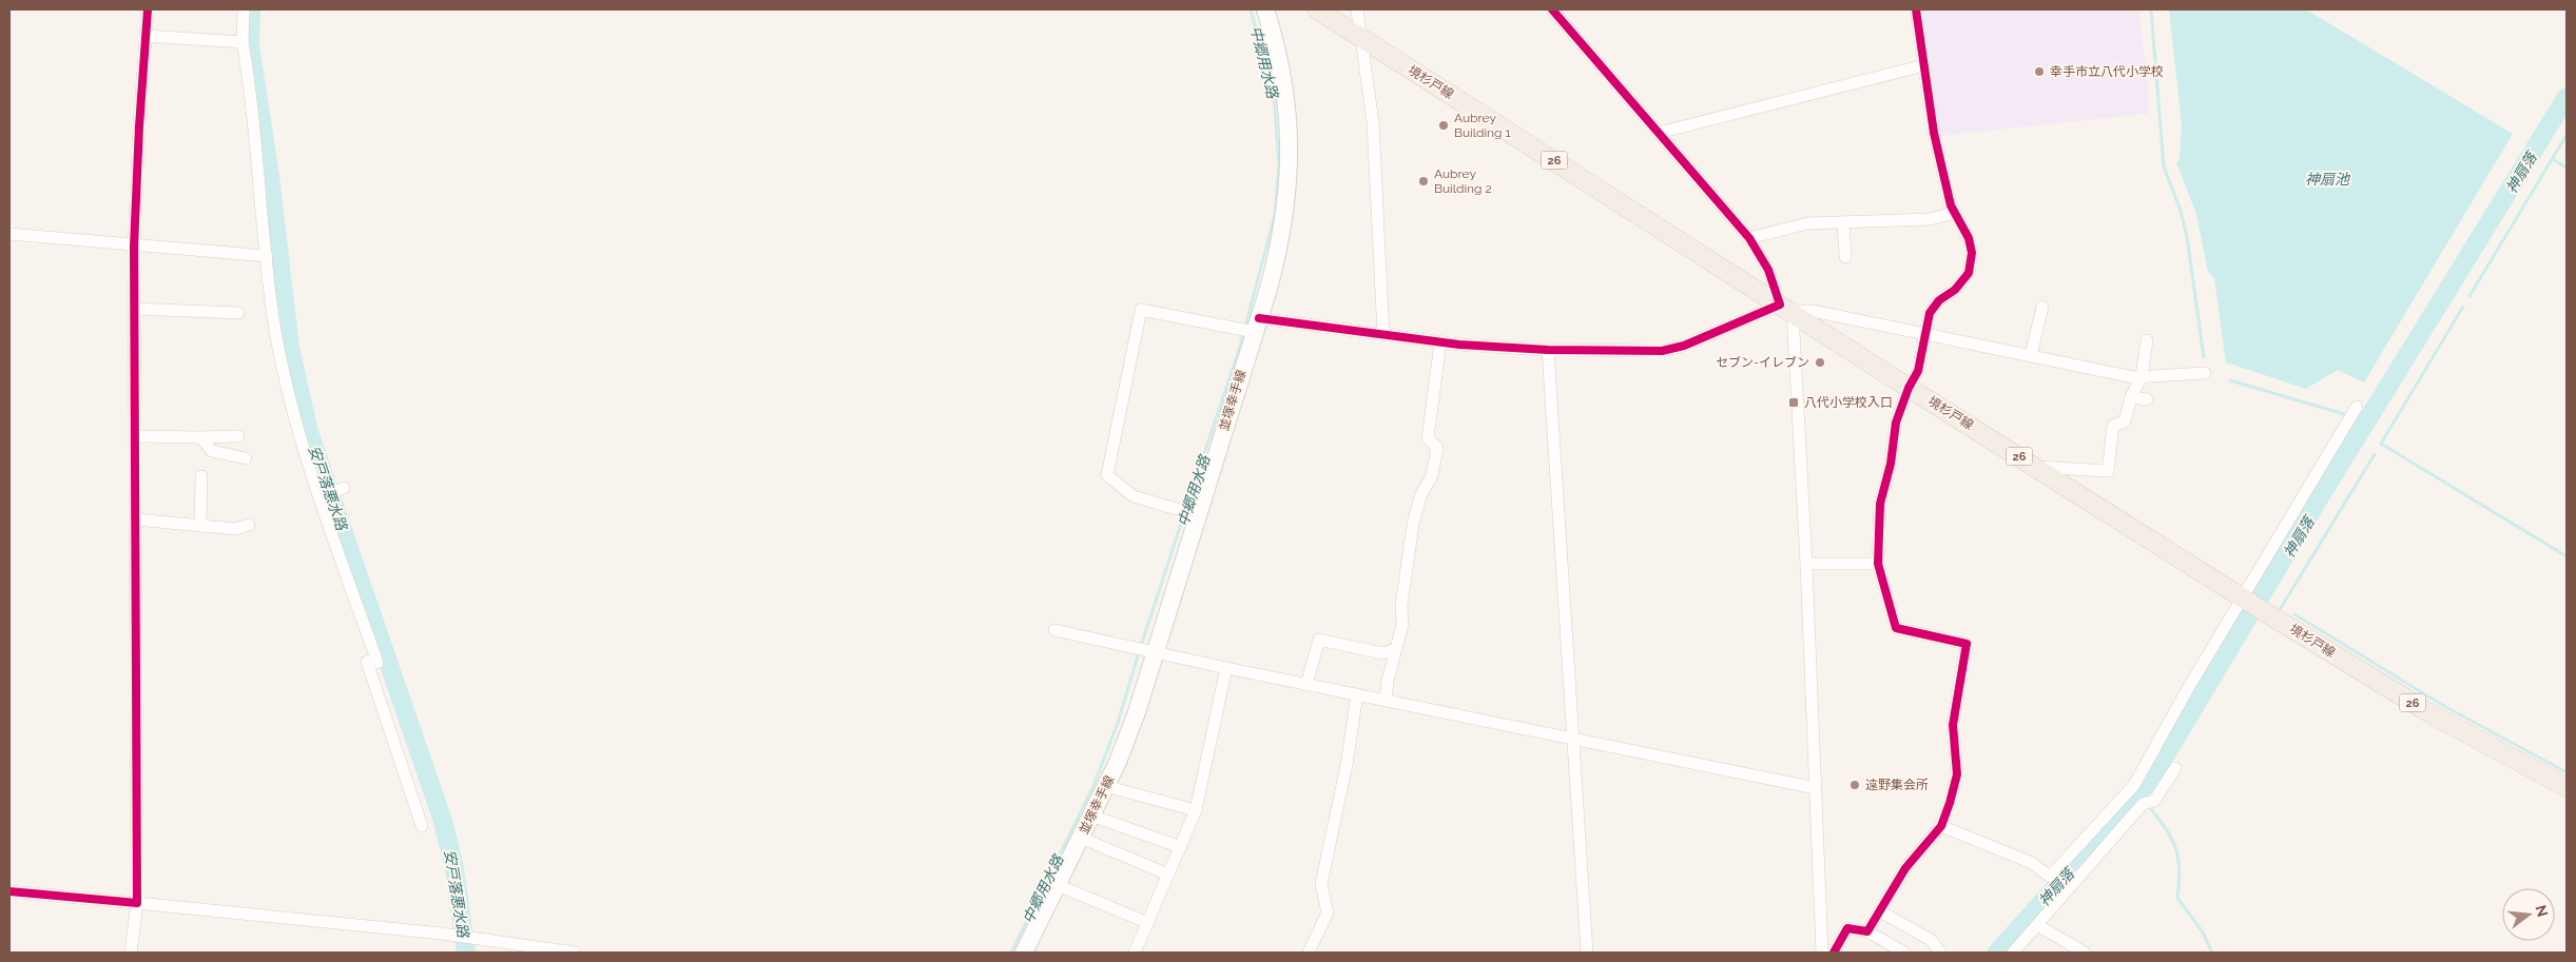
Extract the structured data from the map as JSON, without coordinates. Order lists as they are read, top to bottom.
{
  "streets": {
    "main road": ["境杉戸線", "26", "並塚幸手線"]
  },
  "water": [
    "中郷用水路",
    "神扇落",
    "神扇池",
    "安戸落悪水路"
  ],
  "places": {
    "other": [
      "幸手市立八代小学校",
      "Aubrey Building 1",
      "Aubrey Building 2",
      "セブン-イレブン",
      "遠野集会所"
    ],
    "transit": ["八代小学校入口"]
  },
  "north": "right"
}
